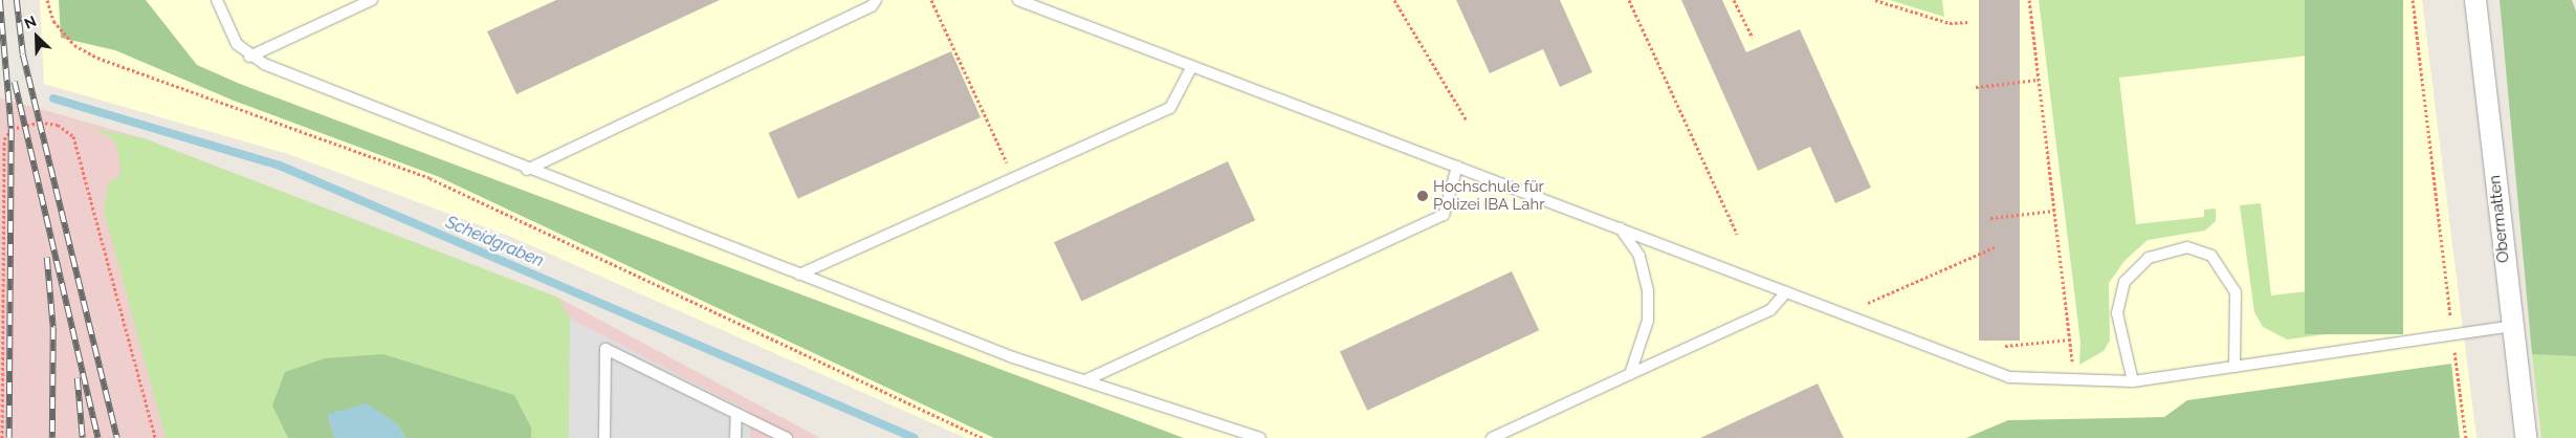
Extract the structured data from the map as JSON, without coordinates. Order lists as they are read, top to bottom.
{
  "streets": {
    "street": ["Obermatten"]
  },
  "water": ["Scheidgraben"],
  "places": ["Hochschule für Polizei IBA Lahr"],
  "north": "top left"
}
